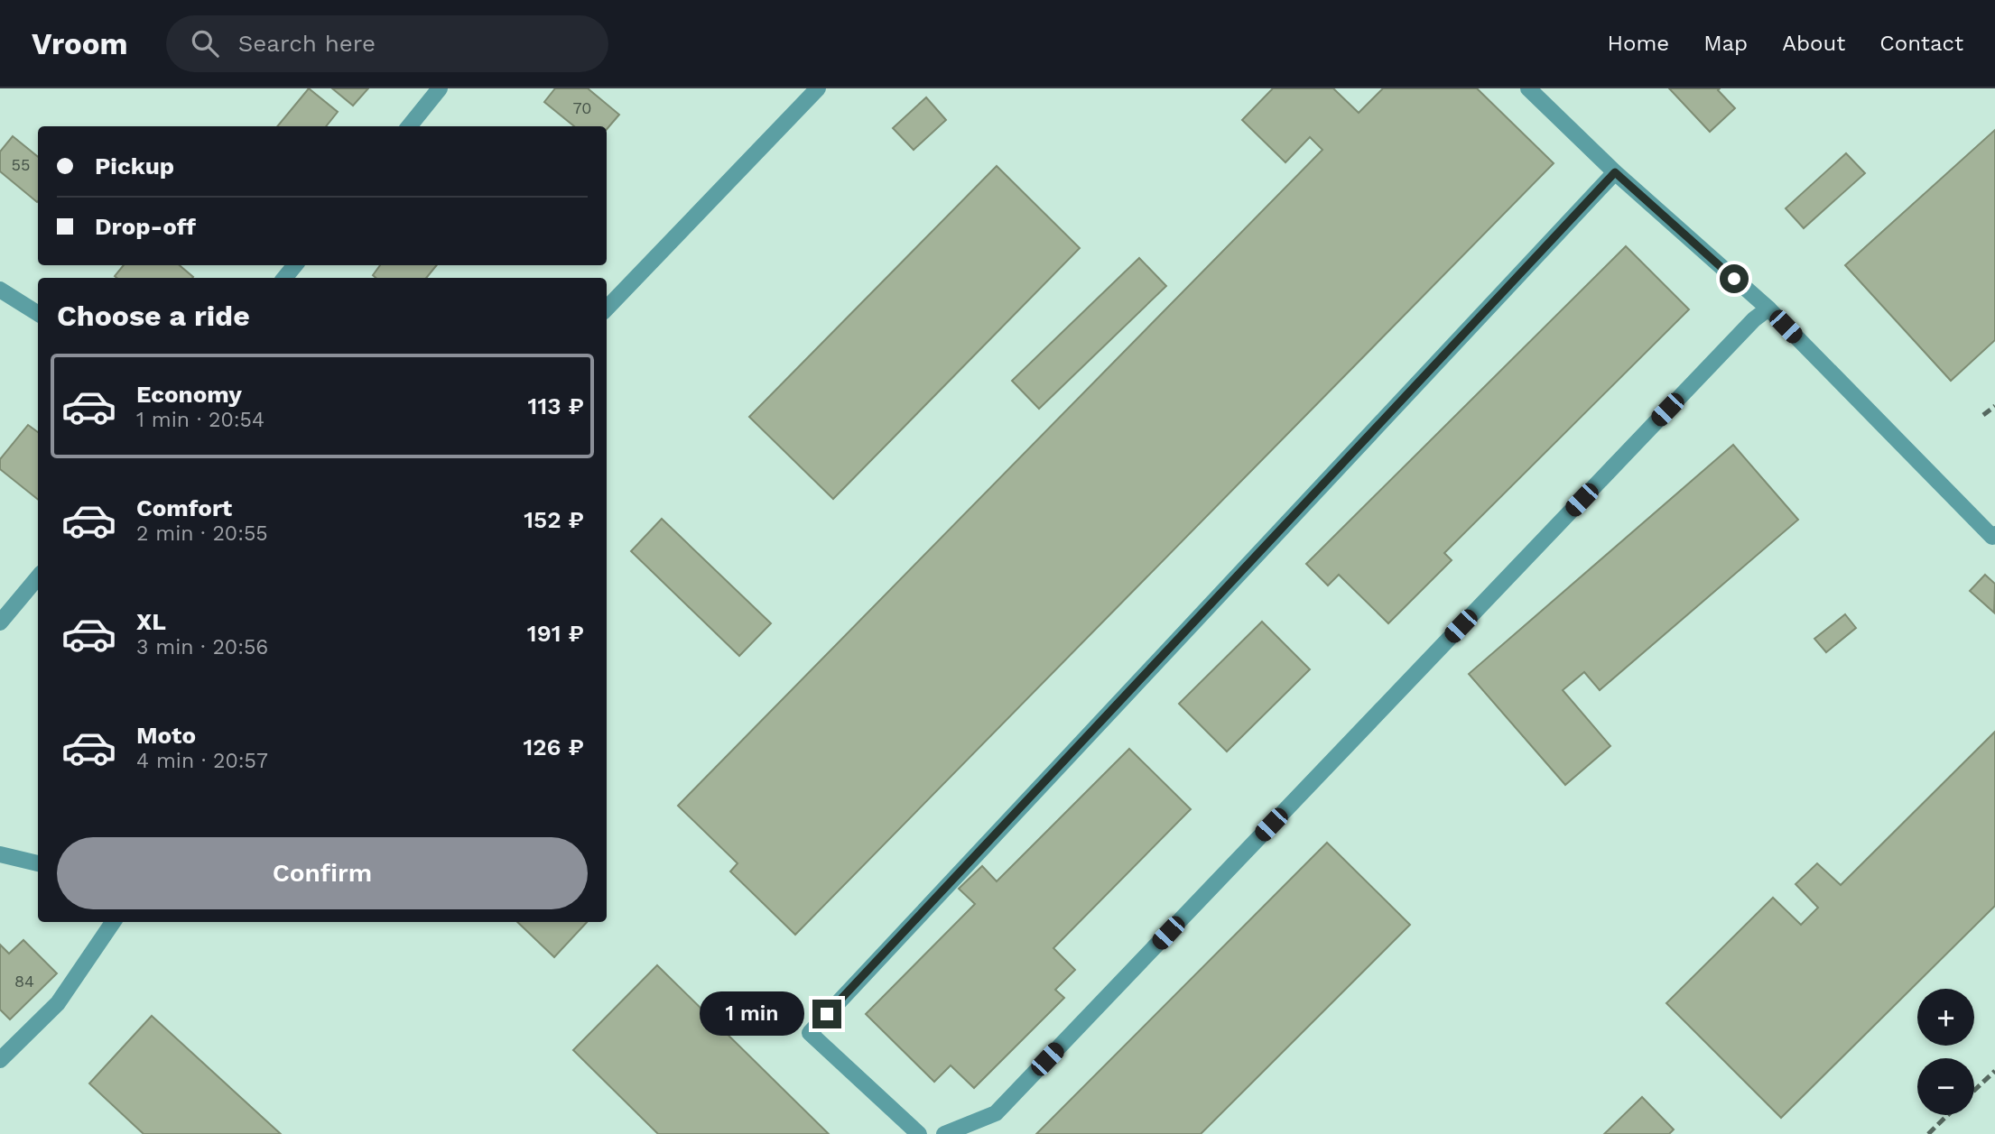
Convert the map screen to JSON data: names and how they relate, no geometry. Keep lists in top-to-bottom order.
{
  "house_numbers": ["70", "55", "84"],
  "page": {
    "header": "Vroom",
    "search": "Search here",
    "nav": [
      "Home",
      "Map",
      "About",
      "Contact"
    ],
    "banner": ["Pickup", "Drop-off"],
    "heading": "Choose a ride",
    "list": [
      {
        "name": "Economy",
        "note": "1 min · 20:54",
        "value": "113 ₽"
      },
      {
        "name": "Comfort",
        "note": "2 min · 20:55",
        "value": "152 ₽"
      },
      {
        "name": "XL",
        "note": "3 min · 20:56",
        "value": "191 ₽"
      },
      {
        "name": "Moto",
        "note": "4 min · 20:57",
        "value": "126 ₽"
      }
    ],
    "buttons": "Confirm",
    "map_buttons": ["+", "−"],
    "bubble": "1 min"
  }
}
